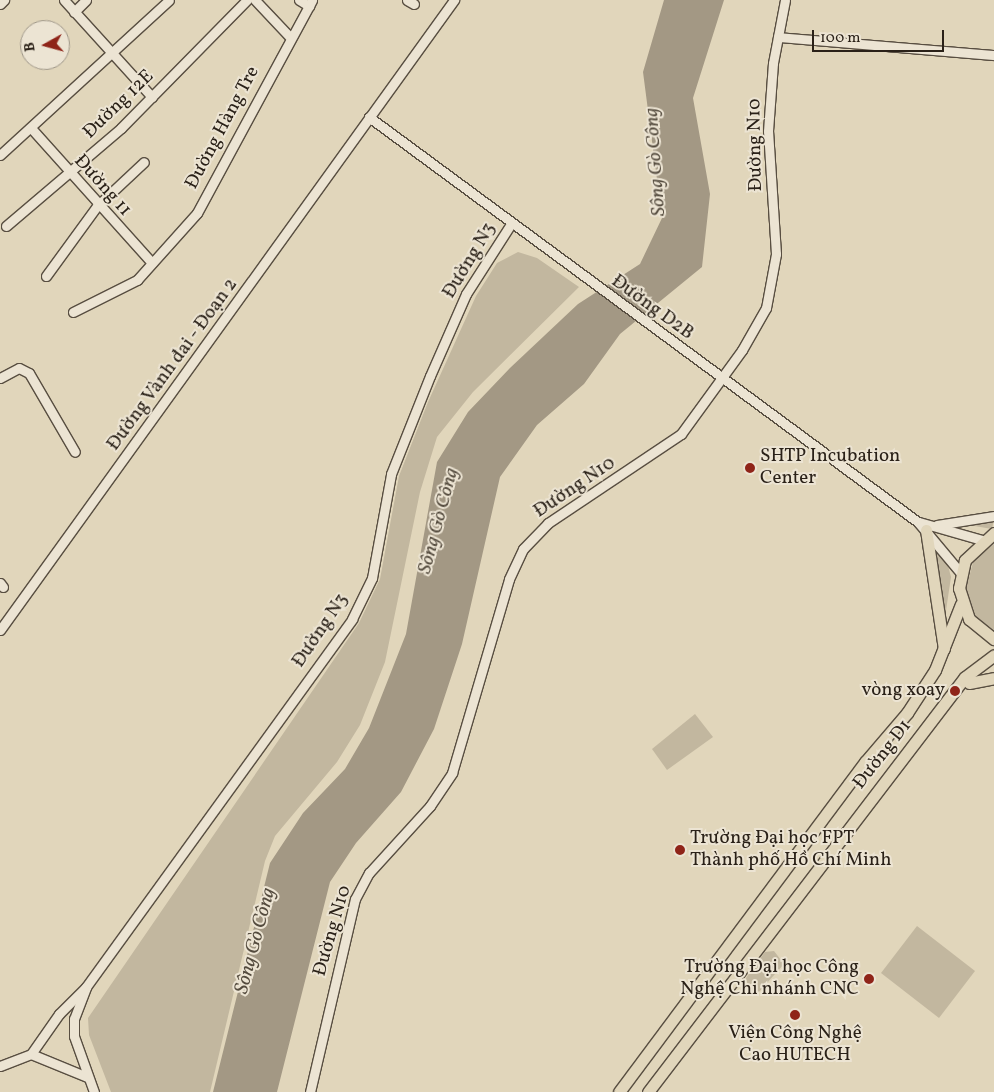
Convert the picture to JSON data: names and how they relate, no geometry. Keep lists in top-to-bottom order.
{
  "streets": {
    "main road": ["Đường D1"],
    "street": [
      "Đường 12E",
      "Đường Hàng Tre",
      "Đường N10",
      "Đường 11",
      "Đường N3",
      "Đường D2B",
      "Đường Vành đai - Đoạn 2"
    ]
  },
  "crossings": [
    ["Đường 12E", "Đường 11"],
    ["Đường Hàng Tre", "Đường 11"],
    ["Đường N10", "Đường D2B"],
    ["Đường N3", "Đường D2B"],
    ["Đường D2B", "Đường Vành đai - Đoạn 2"]
  ],
  "water": ["Sông Gò Công"],
  "places": [
    "SHTP Incubation Center",
    "vòng xoay",
    "Trường Đại học FPT Thành phố Hồ Chí Minh",
    "Trường Đại học Công Nghệ Chi nhánh CNC",
    "Viện Công Nghệ Cao HUTECH"
  ],
  "scale_bar": "100 m",
  "north": "left"
}
